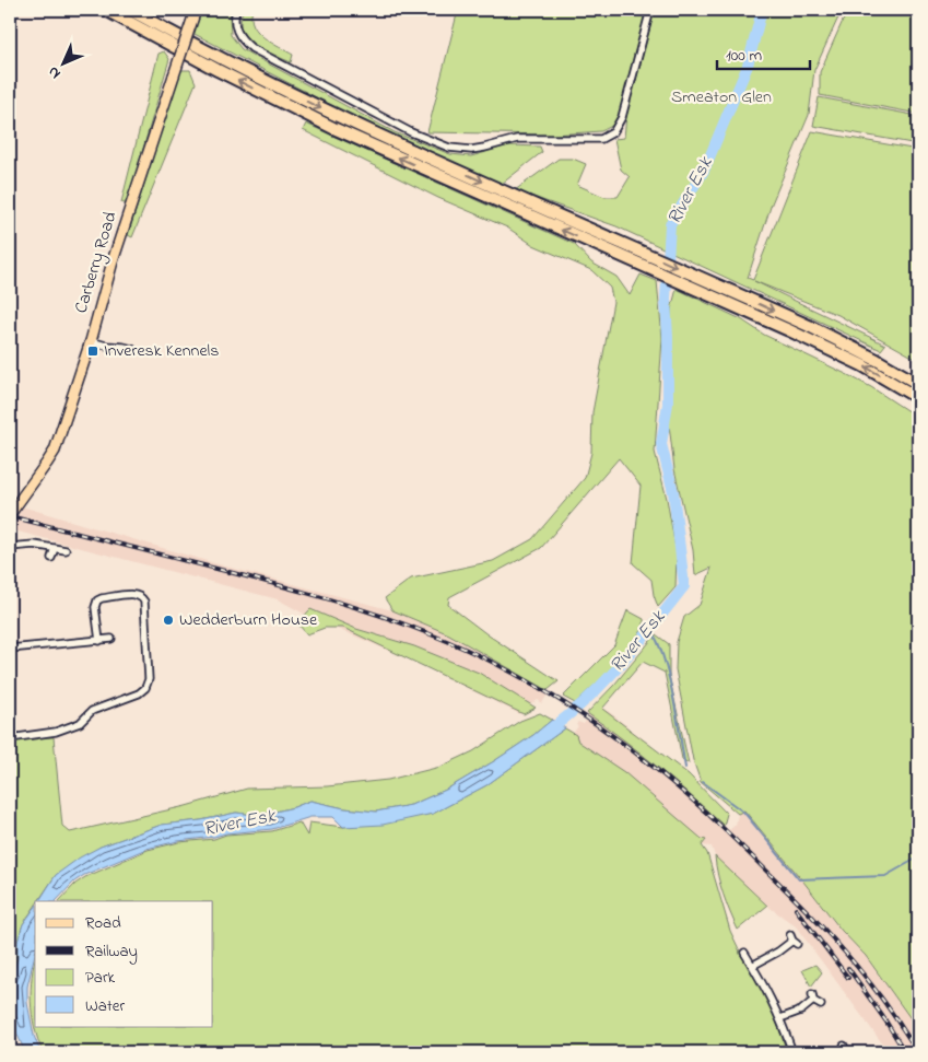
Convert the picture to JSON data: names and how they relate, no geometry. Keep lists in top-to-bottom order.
{
  "streets": {
    "main road": ["Carberry Road"]
  },
  "water": ["River Esk"],
  "parks": ["Smeaton Glen"],
  "places": {
    "transit": ["Inveresk Kennels"],
    "other": ["Wedderburn House"]
  },
  "legend": [
    "Road",
    "Railway",
    "Park",
    "Water"
  ],
  "scale_bar": "100 m",
  "north": "bottom left"
}
